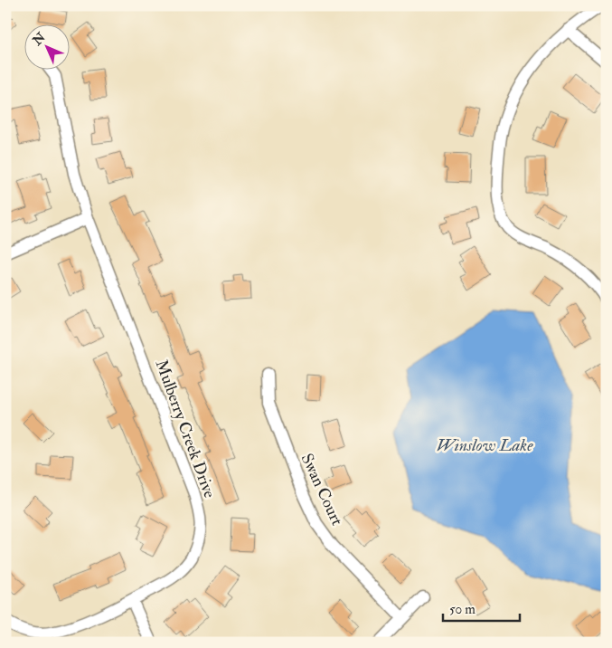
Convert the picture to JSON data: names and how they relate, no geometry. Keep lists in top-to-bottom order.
{
  "streets": {
    "street": ["Mulberry Creek Drive", "Swan Court"]
  },
  "water": ["Winslow Lake"],
  "scale_bar": "50 m",
  "north": "top left"
}
